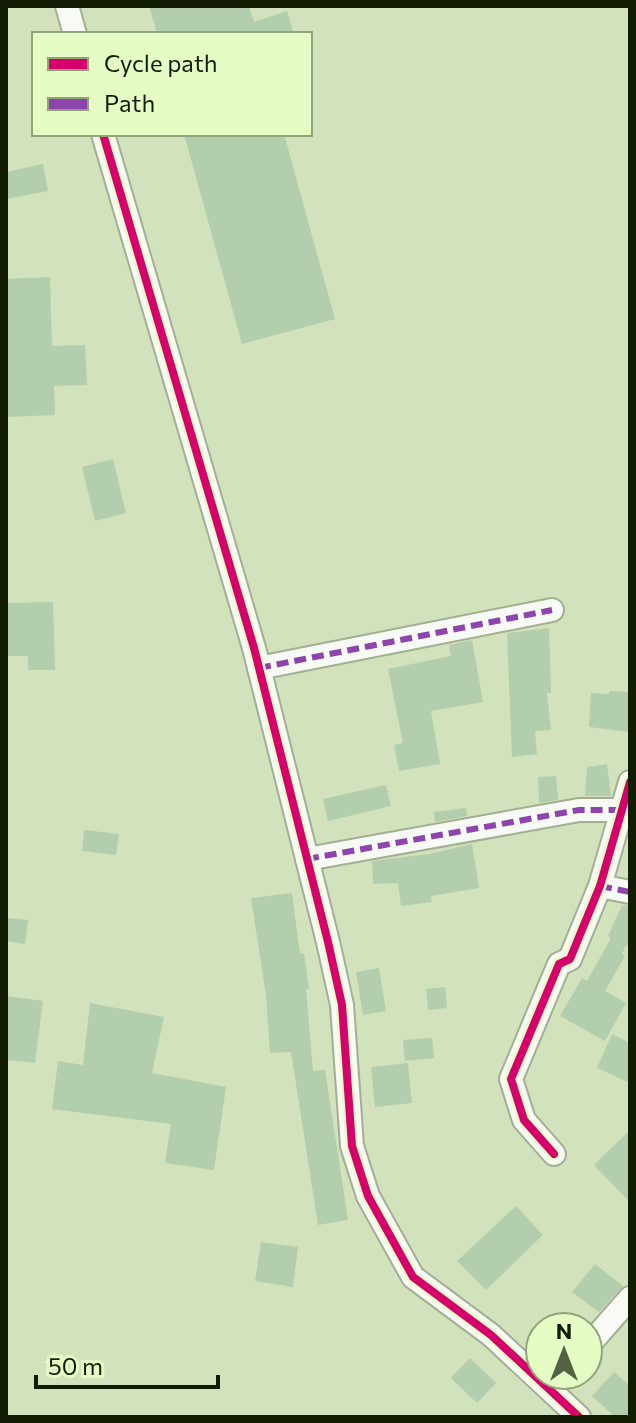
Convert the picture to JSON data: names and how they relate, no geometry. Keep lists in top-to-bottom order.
{
  "legend": ["Cycle path", "Path"],
  "scale_bar": "50 m",
  "north": "top"
}
